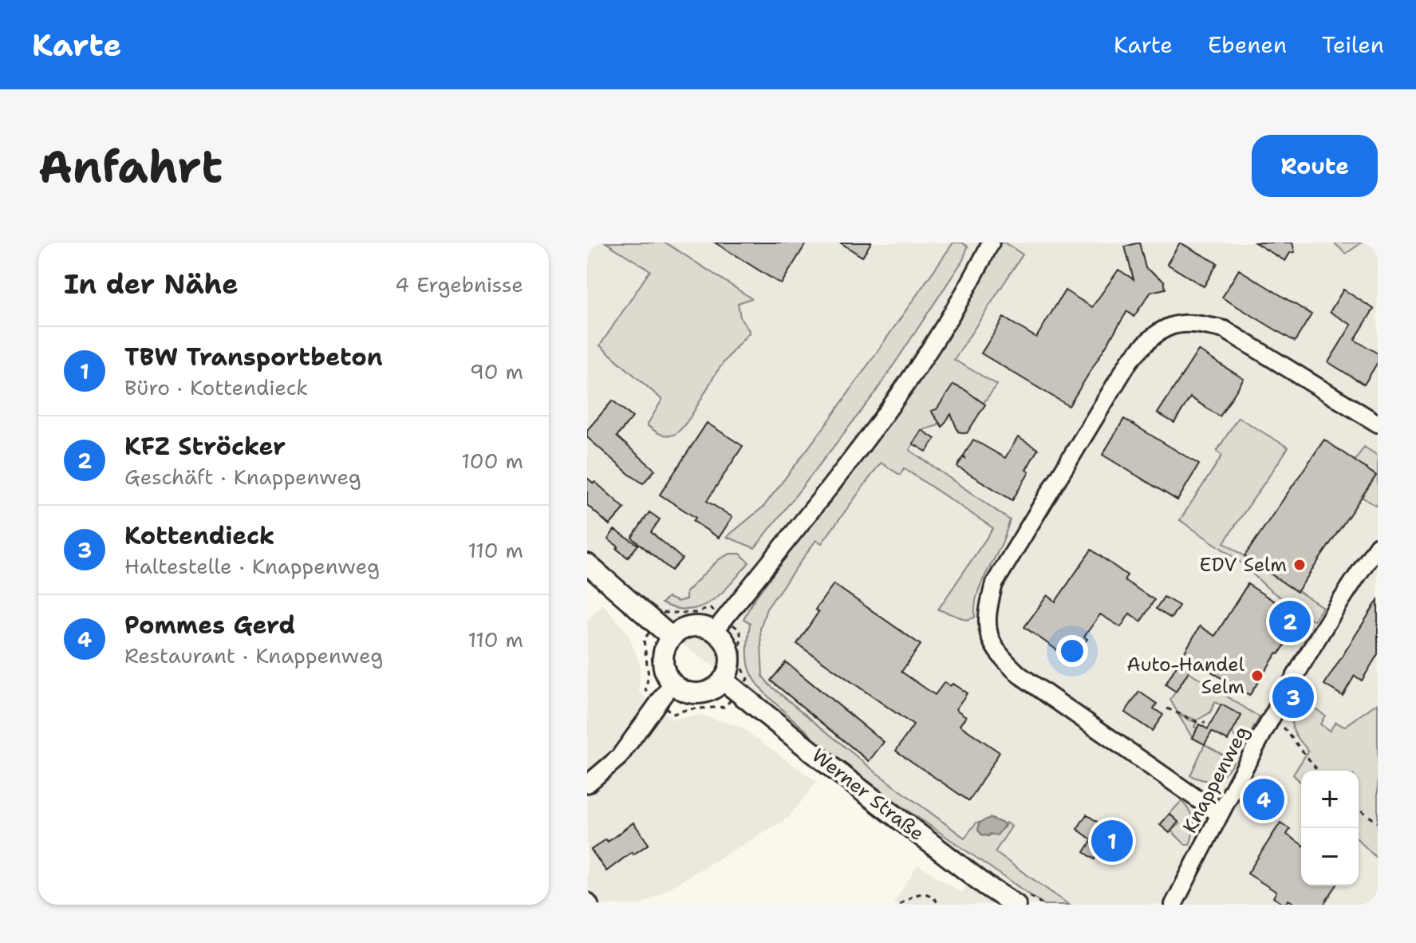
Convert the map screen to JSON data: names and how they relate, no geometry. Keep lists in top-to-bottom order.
{
  "streets": {
    "main road": ["Werner Straße"],
    "street": ["Knappenweg"]
  },
  "places": ["EDV Selm", "Auto-Handel Selm"],
  "page": {
    "header": "Karte",
    "nav": ["Karte", "Ebenen", "Teilen"],
    "buttons": "Route",
    "title": "Anfahrt",
    "heading": ["In der Nähe", "4 Ergebnisse"],
    "list": [
      {
        "mark": "1",
        "name": "TBW Transportbeton",
        "note": "Büro · Kottendieck",
        "value": "90 m"
      },
      {
        "mark": "2",
        "name": "KFZ Ströcker",
        "note": "Geschäft · Knappenweg",
        "value": "100 m"
      },
      {
        "mark": "3",
        "name": "Kottendieck",
        "note": "Haltestelle · Knappenweg",
        "value": "110 m"
      },
      {
        "mark": "4",
        "name": "Pommes Gerd",
        "note": "Restaurant · Knappenweg",
        "value": "110 m"
      }
    ],
    "pins": [
      "2",
      "3",
      "4",
      "1"
    ],
    "map_buttons": ["+", "−"]
  }
}
